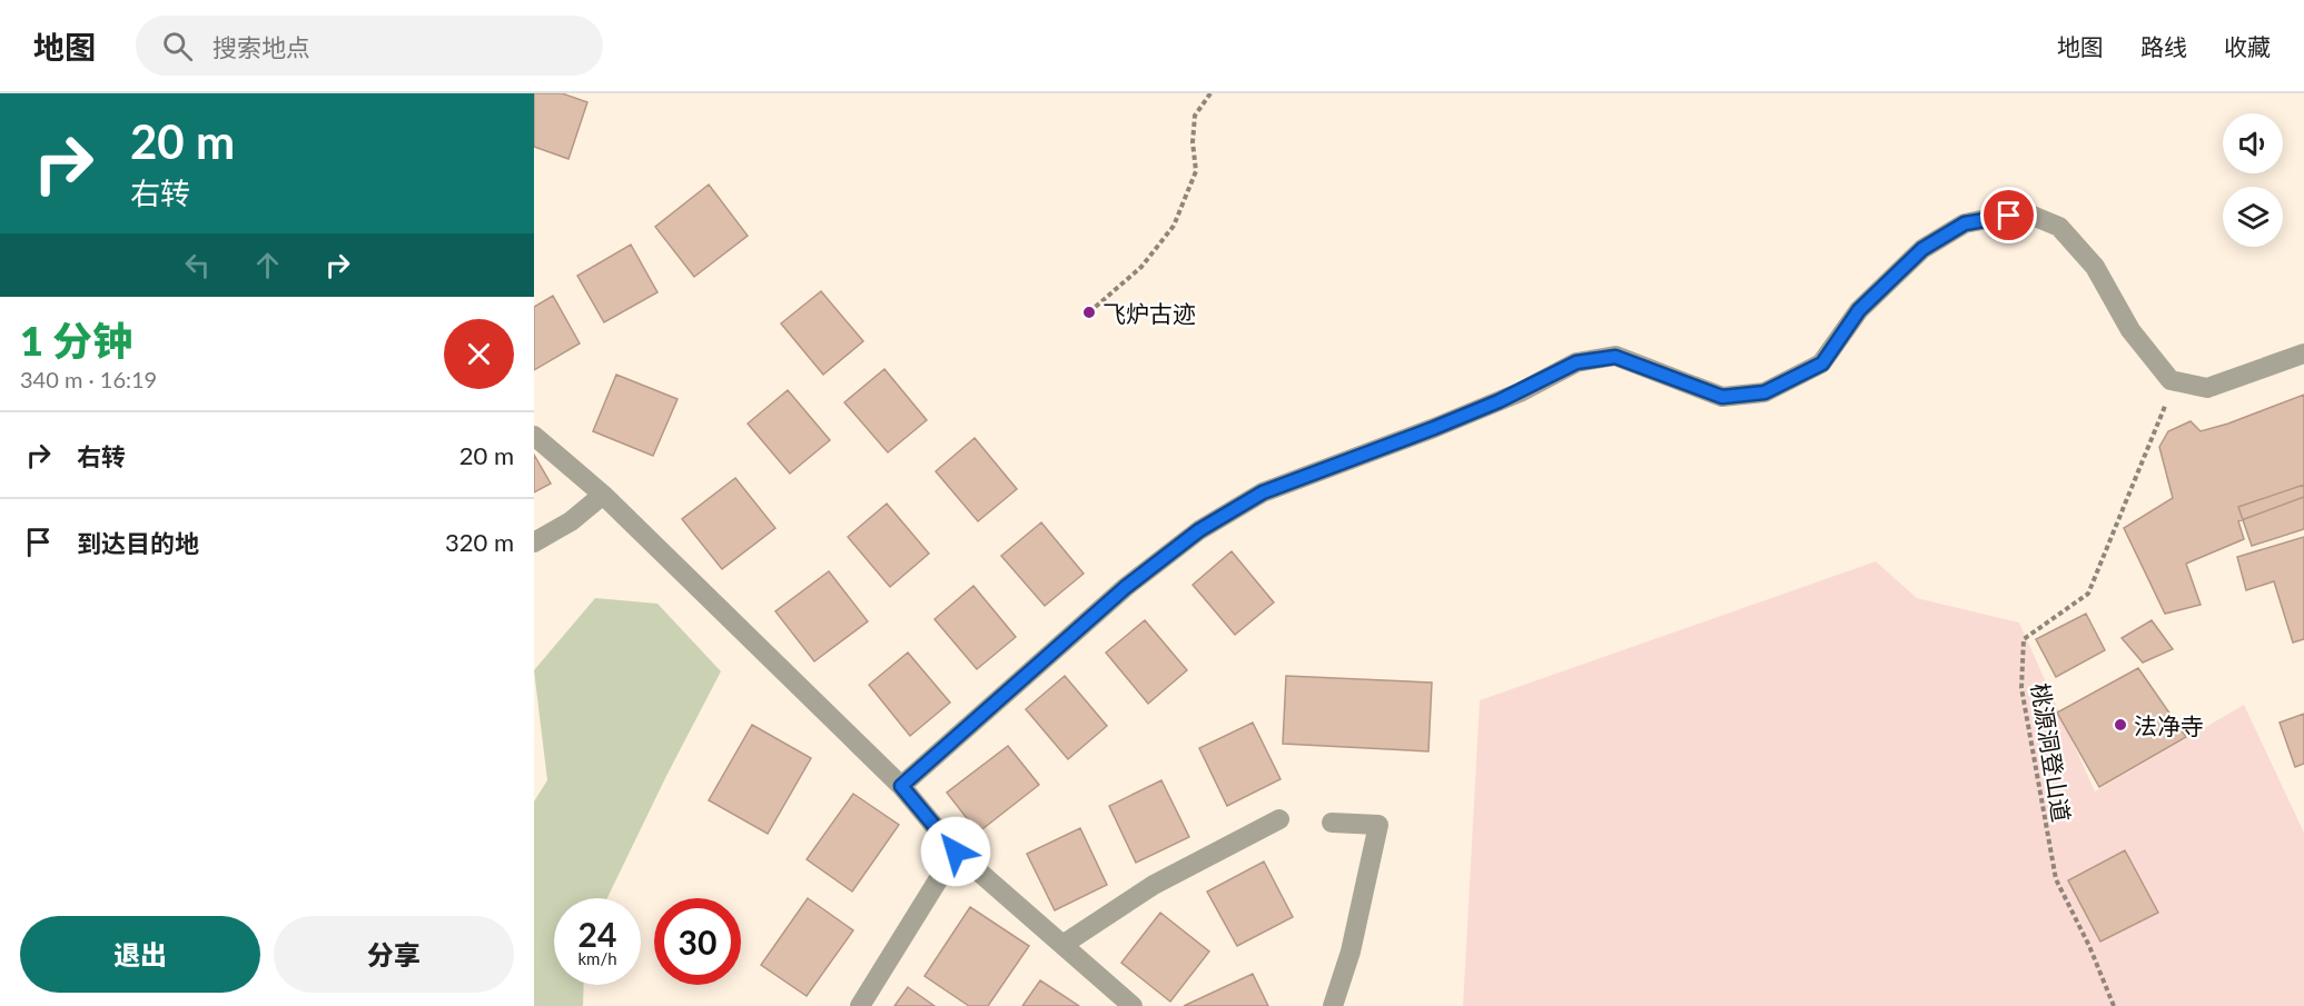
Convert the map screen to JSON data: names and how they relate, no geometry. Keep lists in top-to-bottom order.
{
  "streets": {
    "path": ["桃源洞登山道"]
  },
  "places": ["飞炉古迹", "法净寺"],
  "page": {
    "header": "地图",
    "search": "搜索地点",
    "nav": ["地图", "路线", "收藏"],
    "turn": ["20 m", "右转"],
    "heading": ["1 分钟", "340 m · 16:19"],
    "list": [
      {
        "name": "右转",
        "value": "20 m"
      },
      {
        "name": "到达目的地",
        "value": "320 m"
      }
    ],
    "speed": "24 km/h",
    "limit": "30",
    "buttons": ["退出", "分享"]
  }
}
